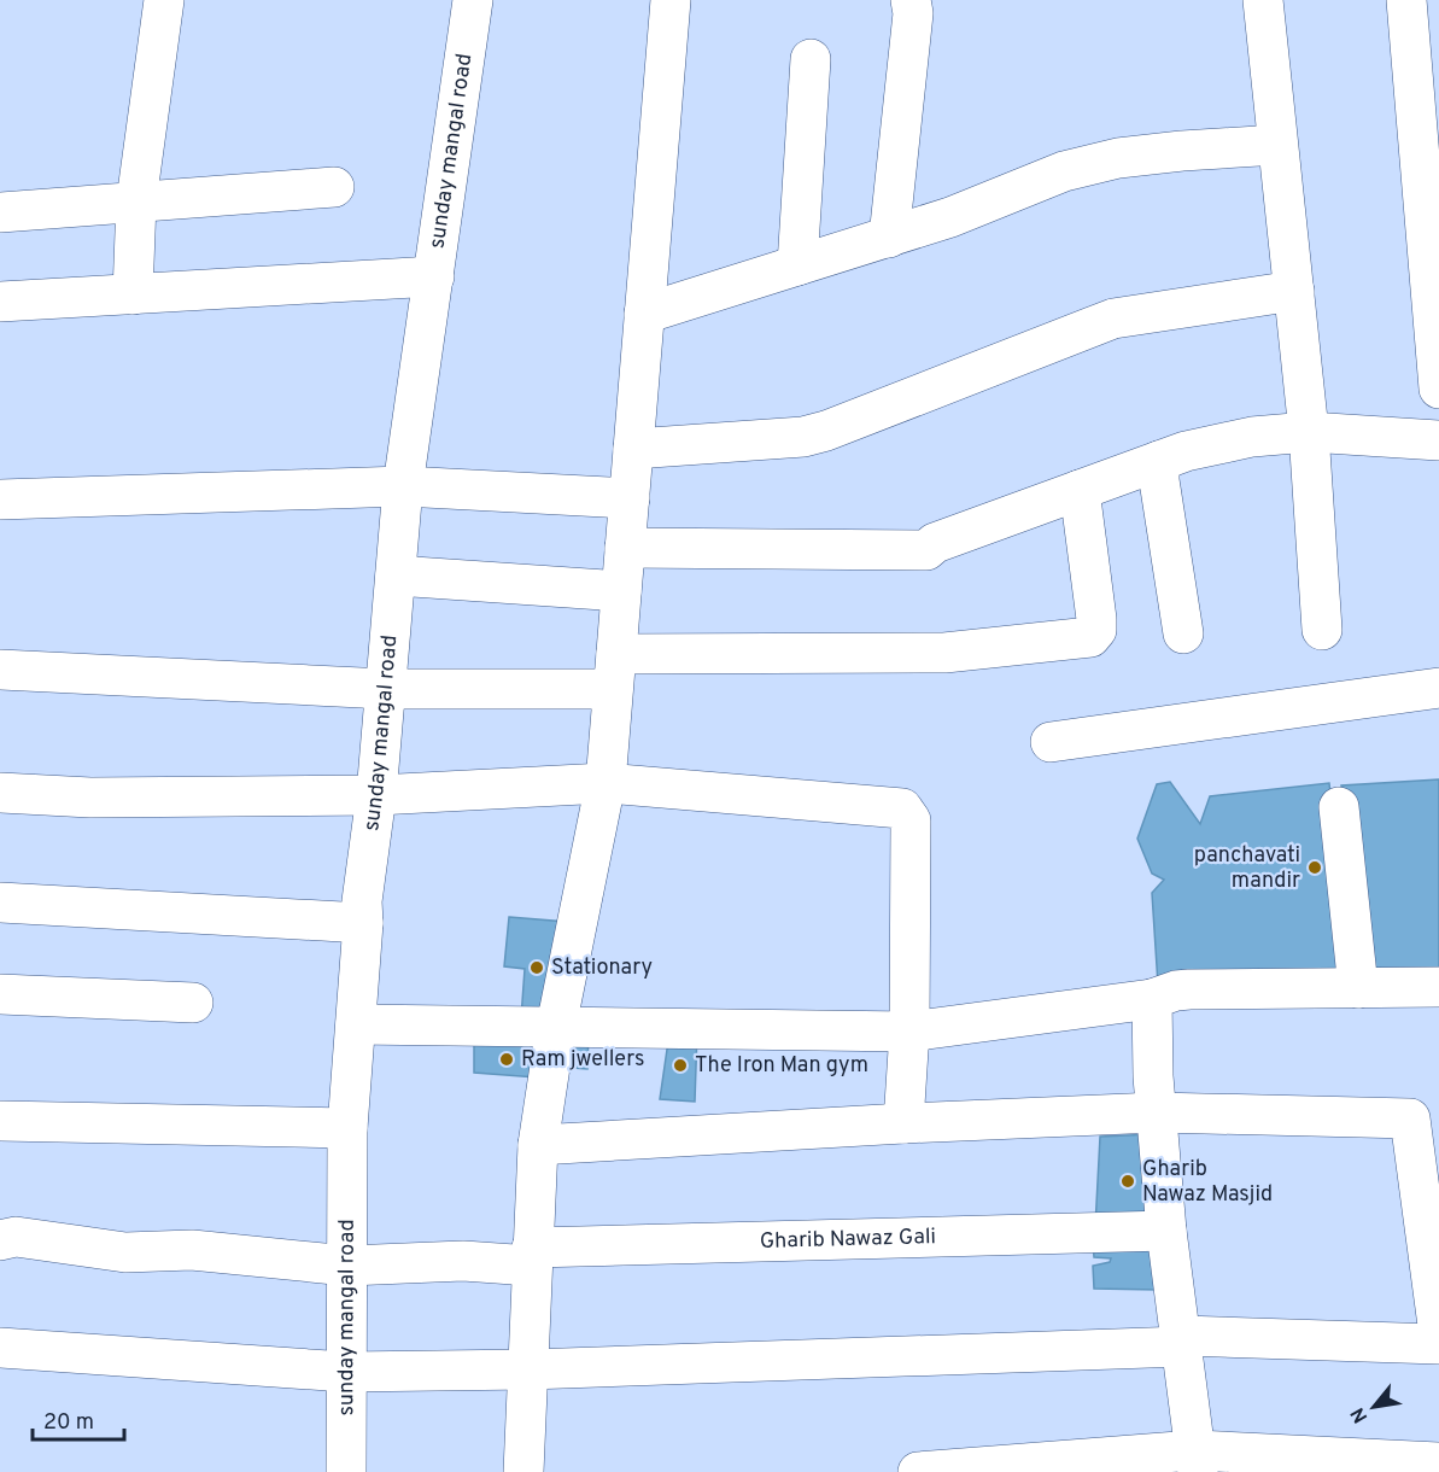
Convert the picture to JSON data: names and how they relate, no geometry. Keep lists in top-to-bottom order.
{
  "streets": {
    "street": ["sunday mangal road", "Gharib Nawaz Gali"]
  },
  "crossings": [
    ["sunday mangal road", "Gharib Nawaz Gali"]
  ],
  "places": [
    "panchavati mandir",
    "Stationary",
    "Ram jwellers",
    "The Iron Man gym",
    "Gharib Nawaz Masjid"
  ],
  "scale_bar": "20 m",
  "north": "bottom left"
}
